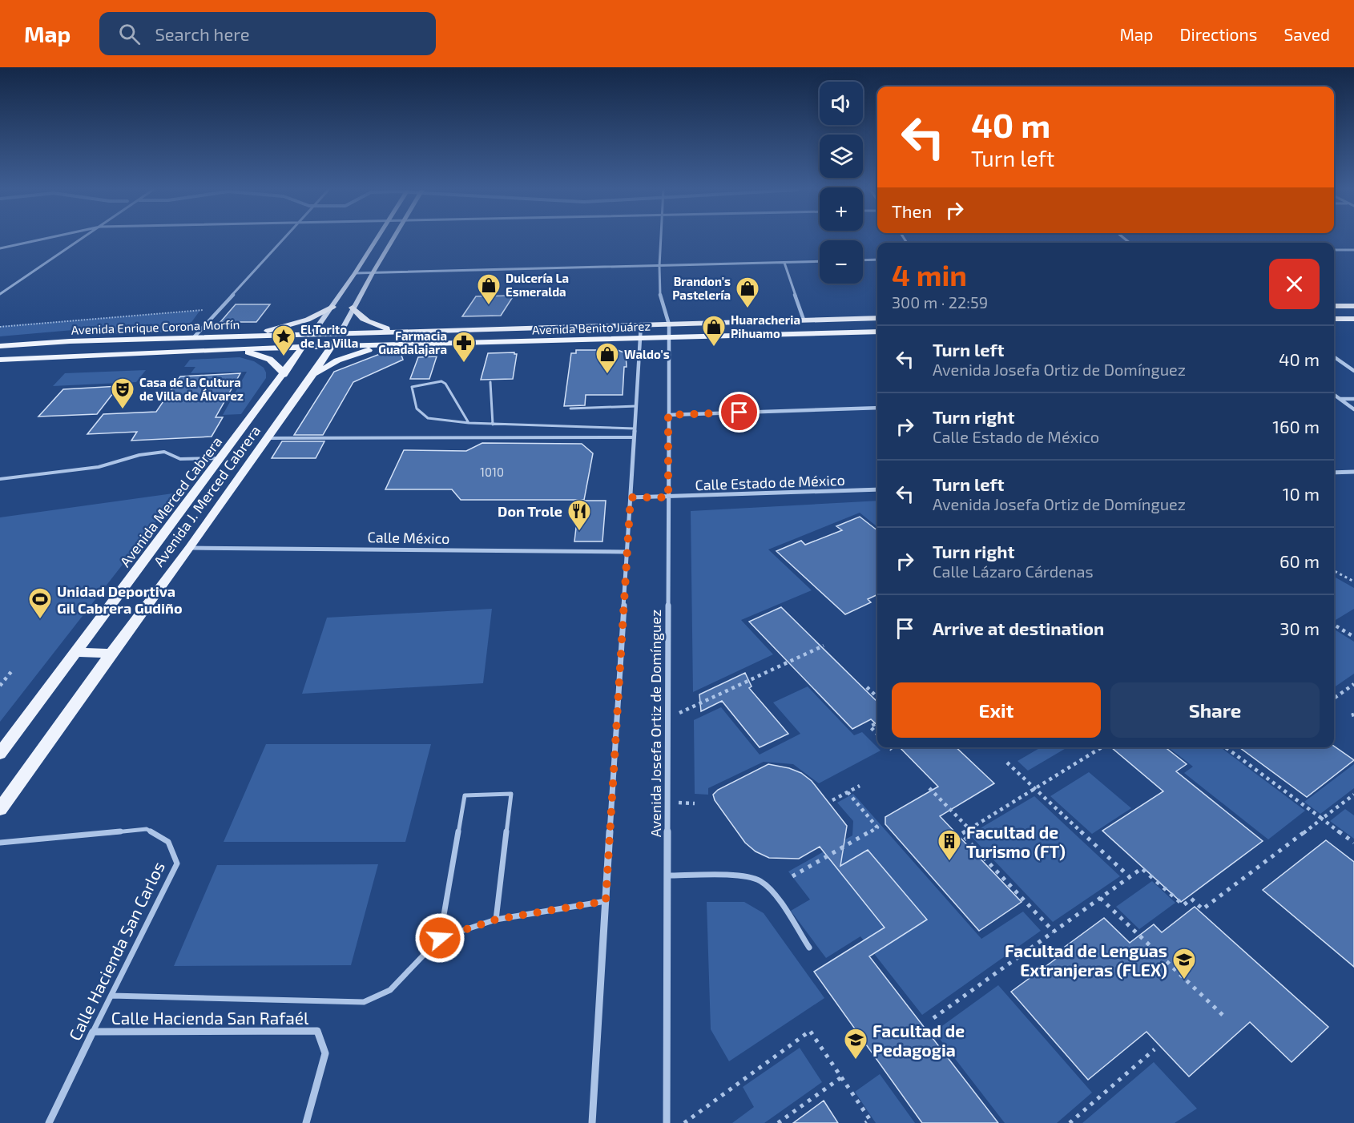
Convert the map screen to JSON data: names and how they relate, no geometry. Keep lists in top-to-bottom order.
{
  "streets": {
    "main road": [
      "Avenida Enrique Corona Morfín",
      "Avenida Benito Juárez",
      "Avenida J. Merced Cabrera",
      "Avenida Merced Cabrera"
    ],
    "street": [
      "Calle Estado de México",
      "Calle México",
      "Avenida Josefa Ortiz de Domínguez",
      "Calle Hacienda San Carlos",
      "Calle Hacienda San Rafaél"
    ]
  },
  "crossings": [
    ["Avenida Enrique Corona Morfín", "Avenida Benito Juárez"],
    ["Avenida Enrique Corona Morfín", "Avenida Merced Cabrera"],
    ["Avenida Benito Juárez", "Avenida J. Merced Cabrera"],
    ["Avenida Benito Juárez", "Avenida Merced Cabrera"],
    ["Avenida Benito Juárez", "Avenida Josefa Ortiz de Domínguez"],
    ["Calle Estado de México", "Avenida Josefa Ortiz de Domínguez"],
    ["Avenida J. Merced Cabrera", "Calle México"],
    ["Calle Hacienda San Carlos", "Calle Hacienda San Rafaél"]
  ],
  "places": {
    "shop": [
      "Dulcería La Esmeralda",
      "Brandon's Pastelería",
      "Huaracheria Pihuamo",
      "Waldo's"
    ],
    "place": ["El Torito de La Villa"],
    "pharmacy": ["Farmacia Guadalajara"],
    "theatre": ["Casa de la Cultura de Villa de Álvarez"],
    "restaurant": ["Don Trole"],
    "sports": ["Unidad Deportiva Gil Cabrera Gudiño"],
    "building": ["Facultad de Turismo (FT)"],
    "school or university": ["Facultad de Lenguas Extranjeras (FLEX)", "Facultad de Pedagogia"]
  },
  "house_numbers": ["1010"],
  "page": {
    "header": "Map",
    "search": "Search here",
    "nav": ["Map", "Directions", "Saved"],
    "map_buttons": ["+", "−"],
    "turn": ["40 m", "Turn left"],
    "then": "Then",
    "heading": ["4 min", "300 m · 22:59"],
    "list": [
      {
        "name": "Turn left",
        "note": "Avenida Josefa Ortiz de Domínguez",
        "value": "40 m"
      },
      {
        "name": "Turn right",
        "note": "Calle Estado de México",
        "value": "160 m"
      },
      {
        "name": "Turn left",
        "note": "Avenida Josefa Ortiz de Domínguez",
        "value": "10 m"
      },
      {
        "name": "Turn right",
        "note": "Calle Lázaro Cárdenas",
        "value": "60 m"
      },
      {
        "name": "Arrive at destination",
        "value": "30 m"
      }
    ],
    "buttons": ["Exit", "Share"]
  }
}
